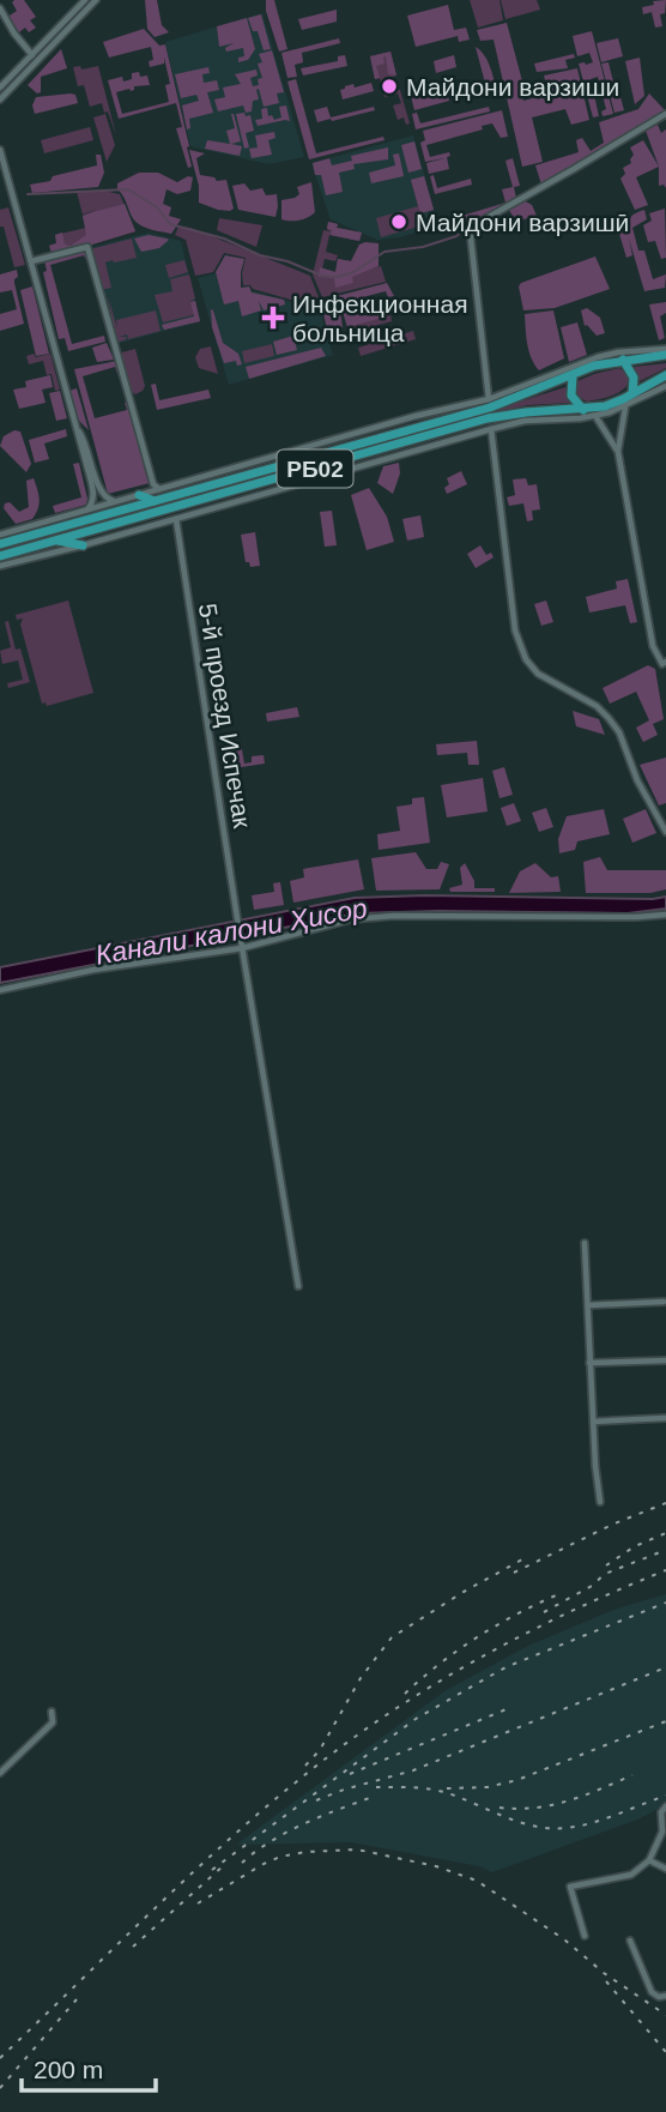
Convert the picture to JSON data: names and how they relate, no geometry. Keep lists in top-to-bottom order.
{
  "streets": {
    "highway": ["РБ02"],
    "street": ["5-й проезд Испечак"]
  },
  "water": ["Канали калони Ҳисор"],
  "places": {
    "other": ["Майдони варзиши", "Майдони варзишӣ"],
    "health": ["Инфекционная больница"]
  },
  "scale_bar": "200 m"
}
